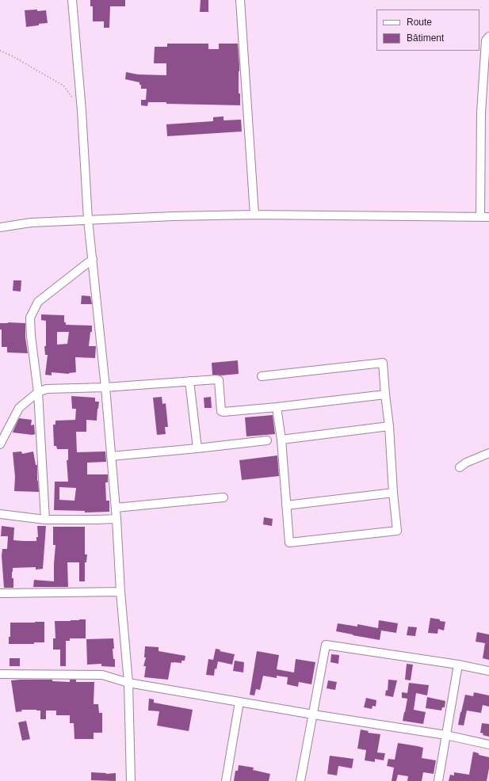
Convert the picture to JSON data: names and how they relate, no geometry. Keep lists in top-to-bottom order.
{
  "legend": ["Route", "Bâtiment"]
}
